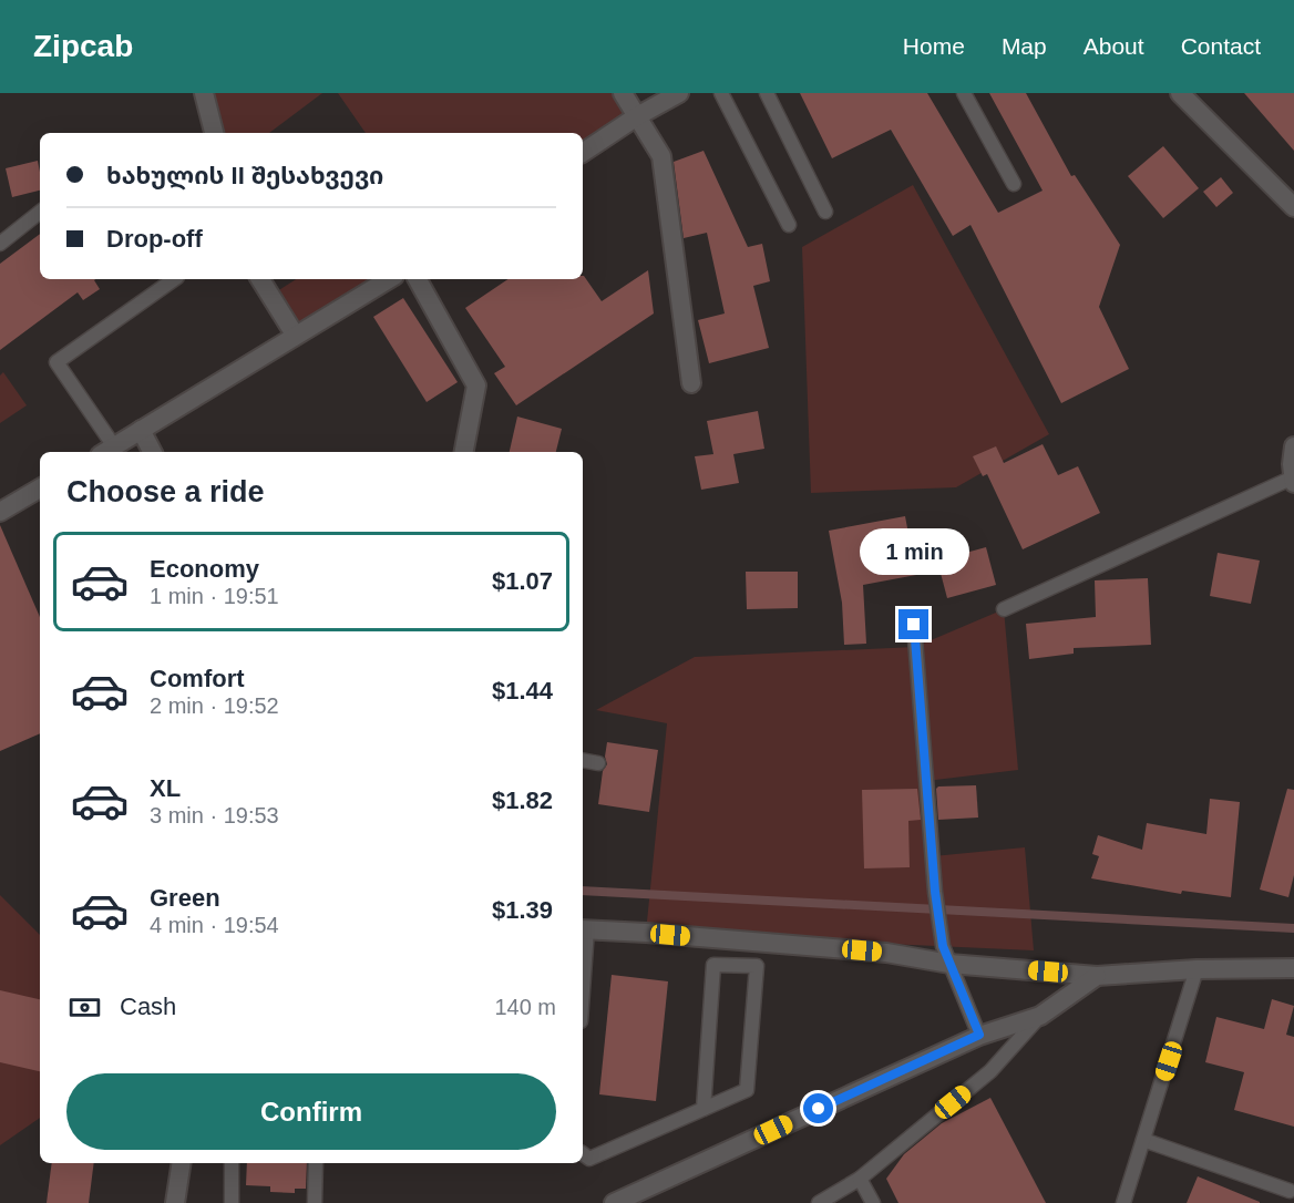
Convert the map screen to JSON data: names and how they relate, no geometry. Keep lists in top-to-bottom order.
{
  "page": {
    "header": "Zipcab",
    "nav": [
      "Home",
      "Map",
      "About",
      "Contact"
    ],
    "banner": ["ხახულის II შესახვევი", "Drop-off"],
    "heading": "Choose a ride",
    "bubble": "1 min",
    "list": [
      {
        "name": "Economy",
        "note": "1 min · 19:51",
        "value": "$1.07"
      },
      {
        "name": "Comfort",
        "note": "2 min · 19:52",
        "value": "$1.44"
      },
      {
        "name": "XL",
        "note": "3 min · 19:53",
        "value": "$1.82"
      },
      {
        "name": "Green",
        "note": "4 min · 19:54",
        "value": "$1.39"
      }
    ],
    "pay": ["Cash", "140 m"],
    "buttons": "Confirm"
  }
}
